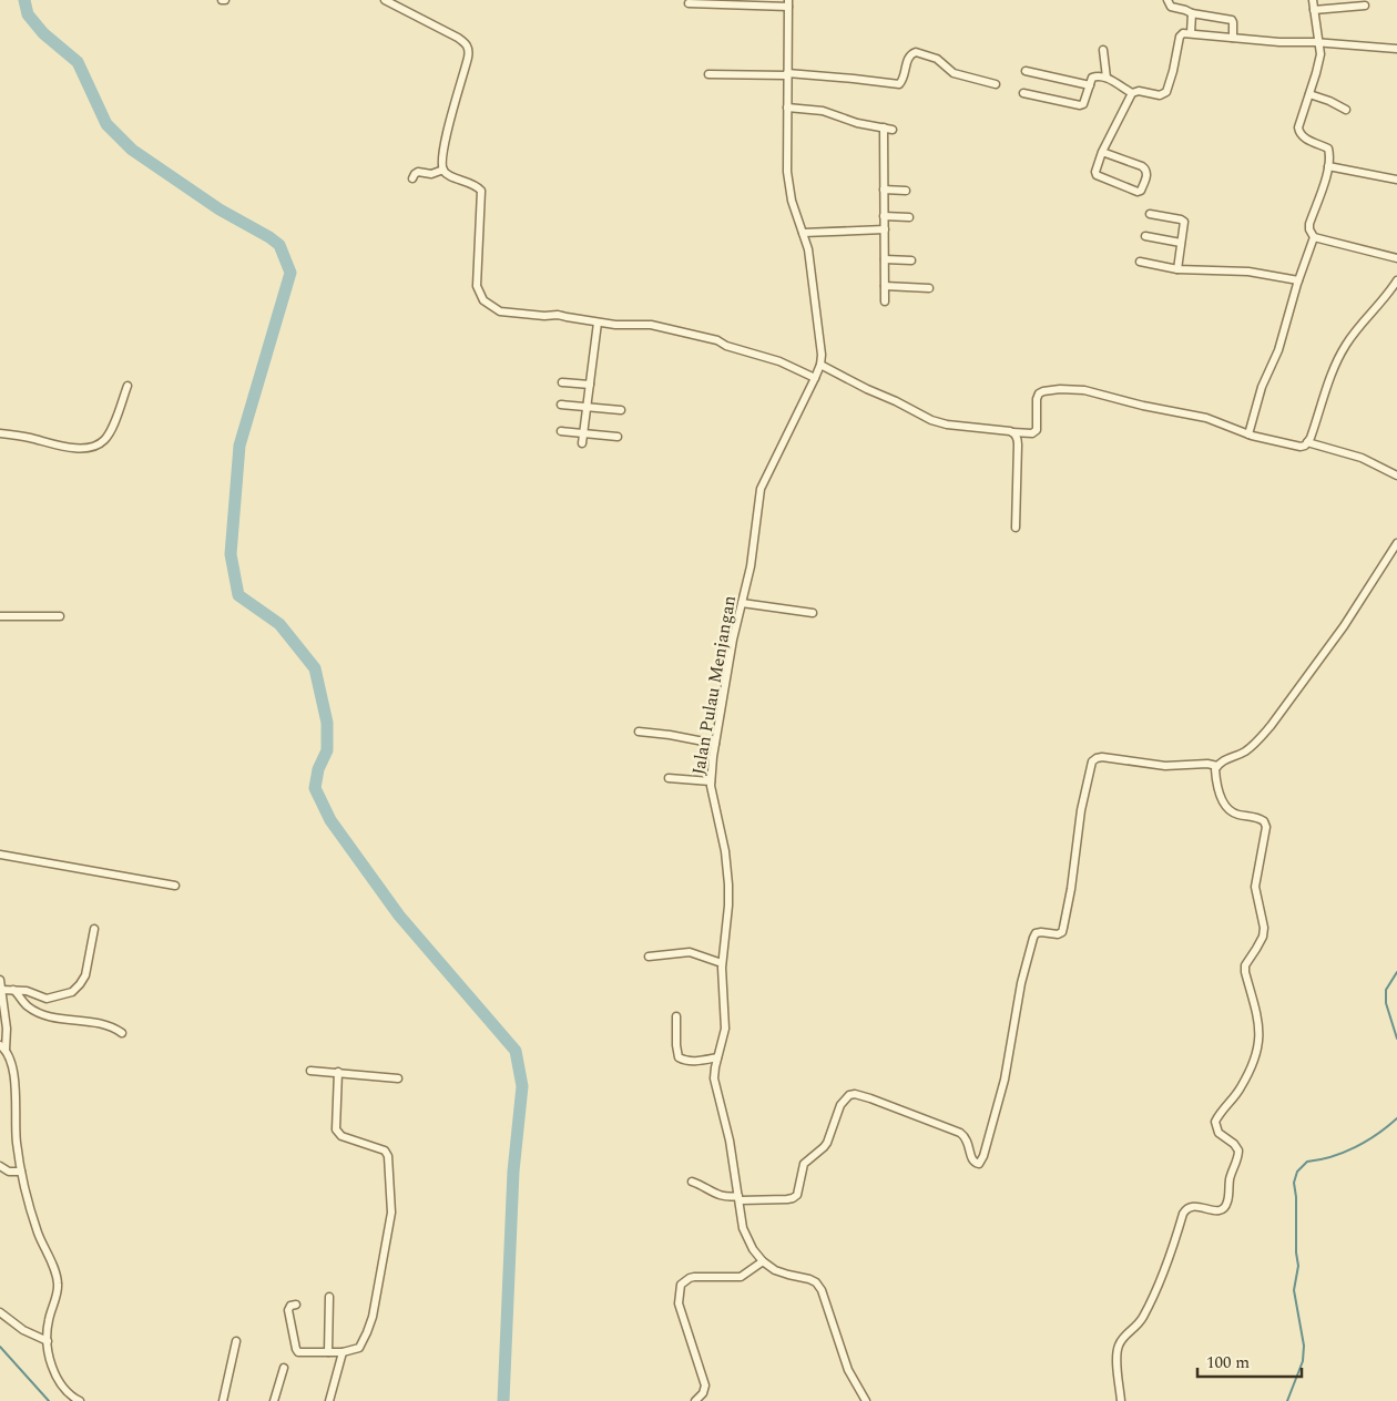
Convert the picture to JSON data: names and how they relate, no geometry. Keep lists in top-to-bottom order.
{
  "streets": {
    "street": ["Jalan Pulau Menjangan"]
  },
  "scale_bar": "100 m"
}
